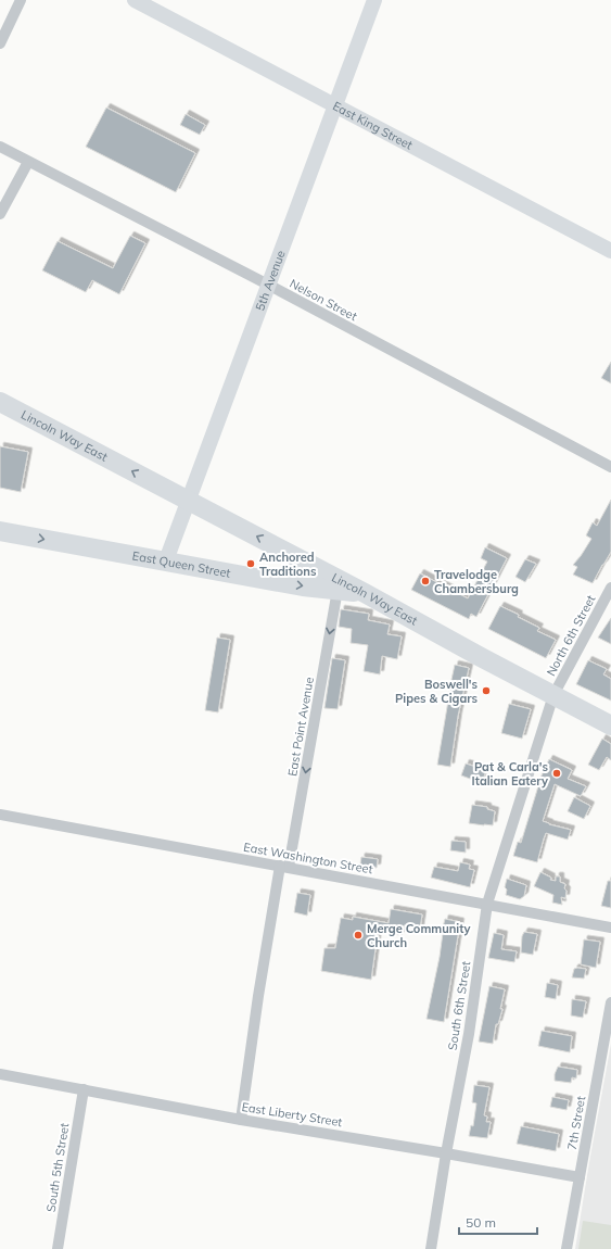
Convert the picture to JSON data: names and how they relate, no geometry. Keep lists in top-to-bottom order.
{
  "streets": {
    "highway": ["Lincoln Way East", "East Queen Street"],
    "street": [
      "East King Street",
      "5th Avenue",
      "Nelson Street",
      "North 6th Street",
      "East Point Avenue",
      "East Washington Street",
      "South 6th Street",
      "East Liberty Street",
      "7th Street",
      "South 5th Street"
    ]
  },
  "crossings": [
    ["East King Street", "5th Avenue"],
    ["5th Avenue", "Nelson Street"],
    ["5th Avenue", "Lincoln Way East"],
    ["5th Avenue", "East Queen Street"],
    ["Lincoln Way East", "East Queen Street"],
    ["Lincoln Way East", "North 6th Street"],
    ["Lincoln Way East", "South 6th Street"],
    ["East Queen Street", "East Point Avenue"],
    ["North 6th Street", "South 6th Street"],
    ["East Point Avenue", "East Washington Street"],
    ["East Point Avenue", "East Liberty Street"],
    ["East Washington Street", "South 6th Street"],
    ["South 6th Street", "East Liberty Street"],
    ["East Liberty Street", "7th Street"],
    ["East Liberty Street", "South 5th Street"]
  ],
  "one_way": ["Lincoln Way East", "East Queen Street", "East Point Avenue"],
  "places": [
    "Anchored Traditions",
    "Travelodge Chambersburg",
    "Boswell's Pipes & Cigars",
    "Pat & Carla's Italian Eatery",
    "Merge Community Church"
  ],
  "scale_bar": "50 m"
}
